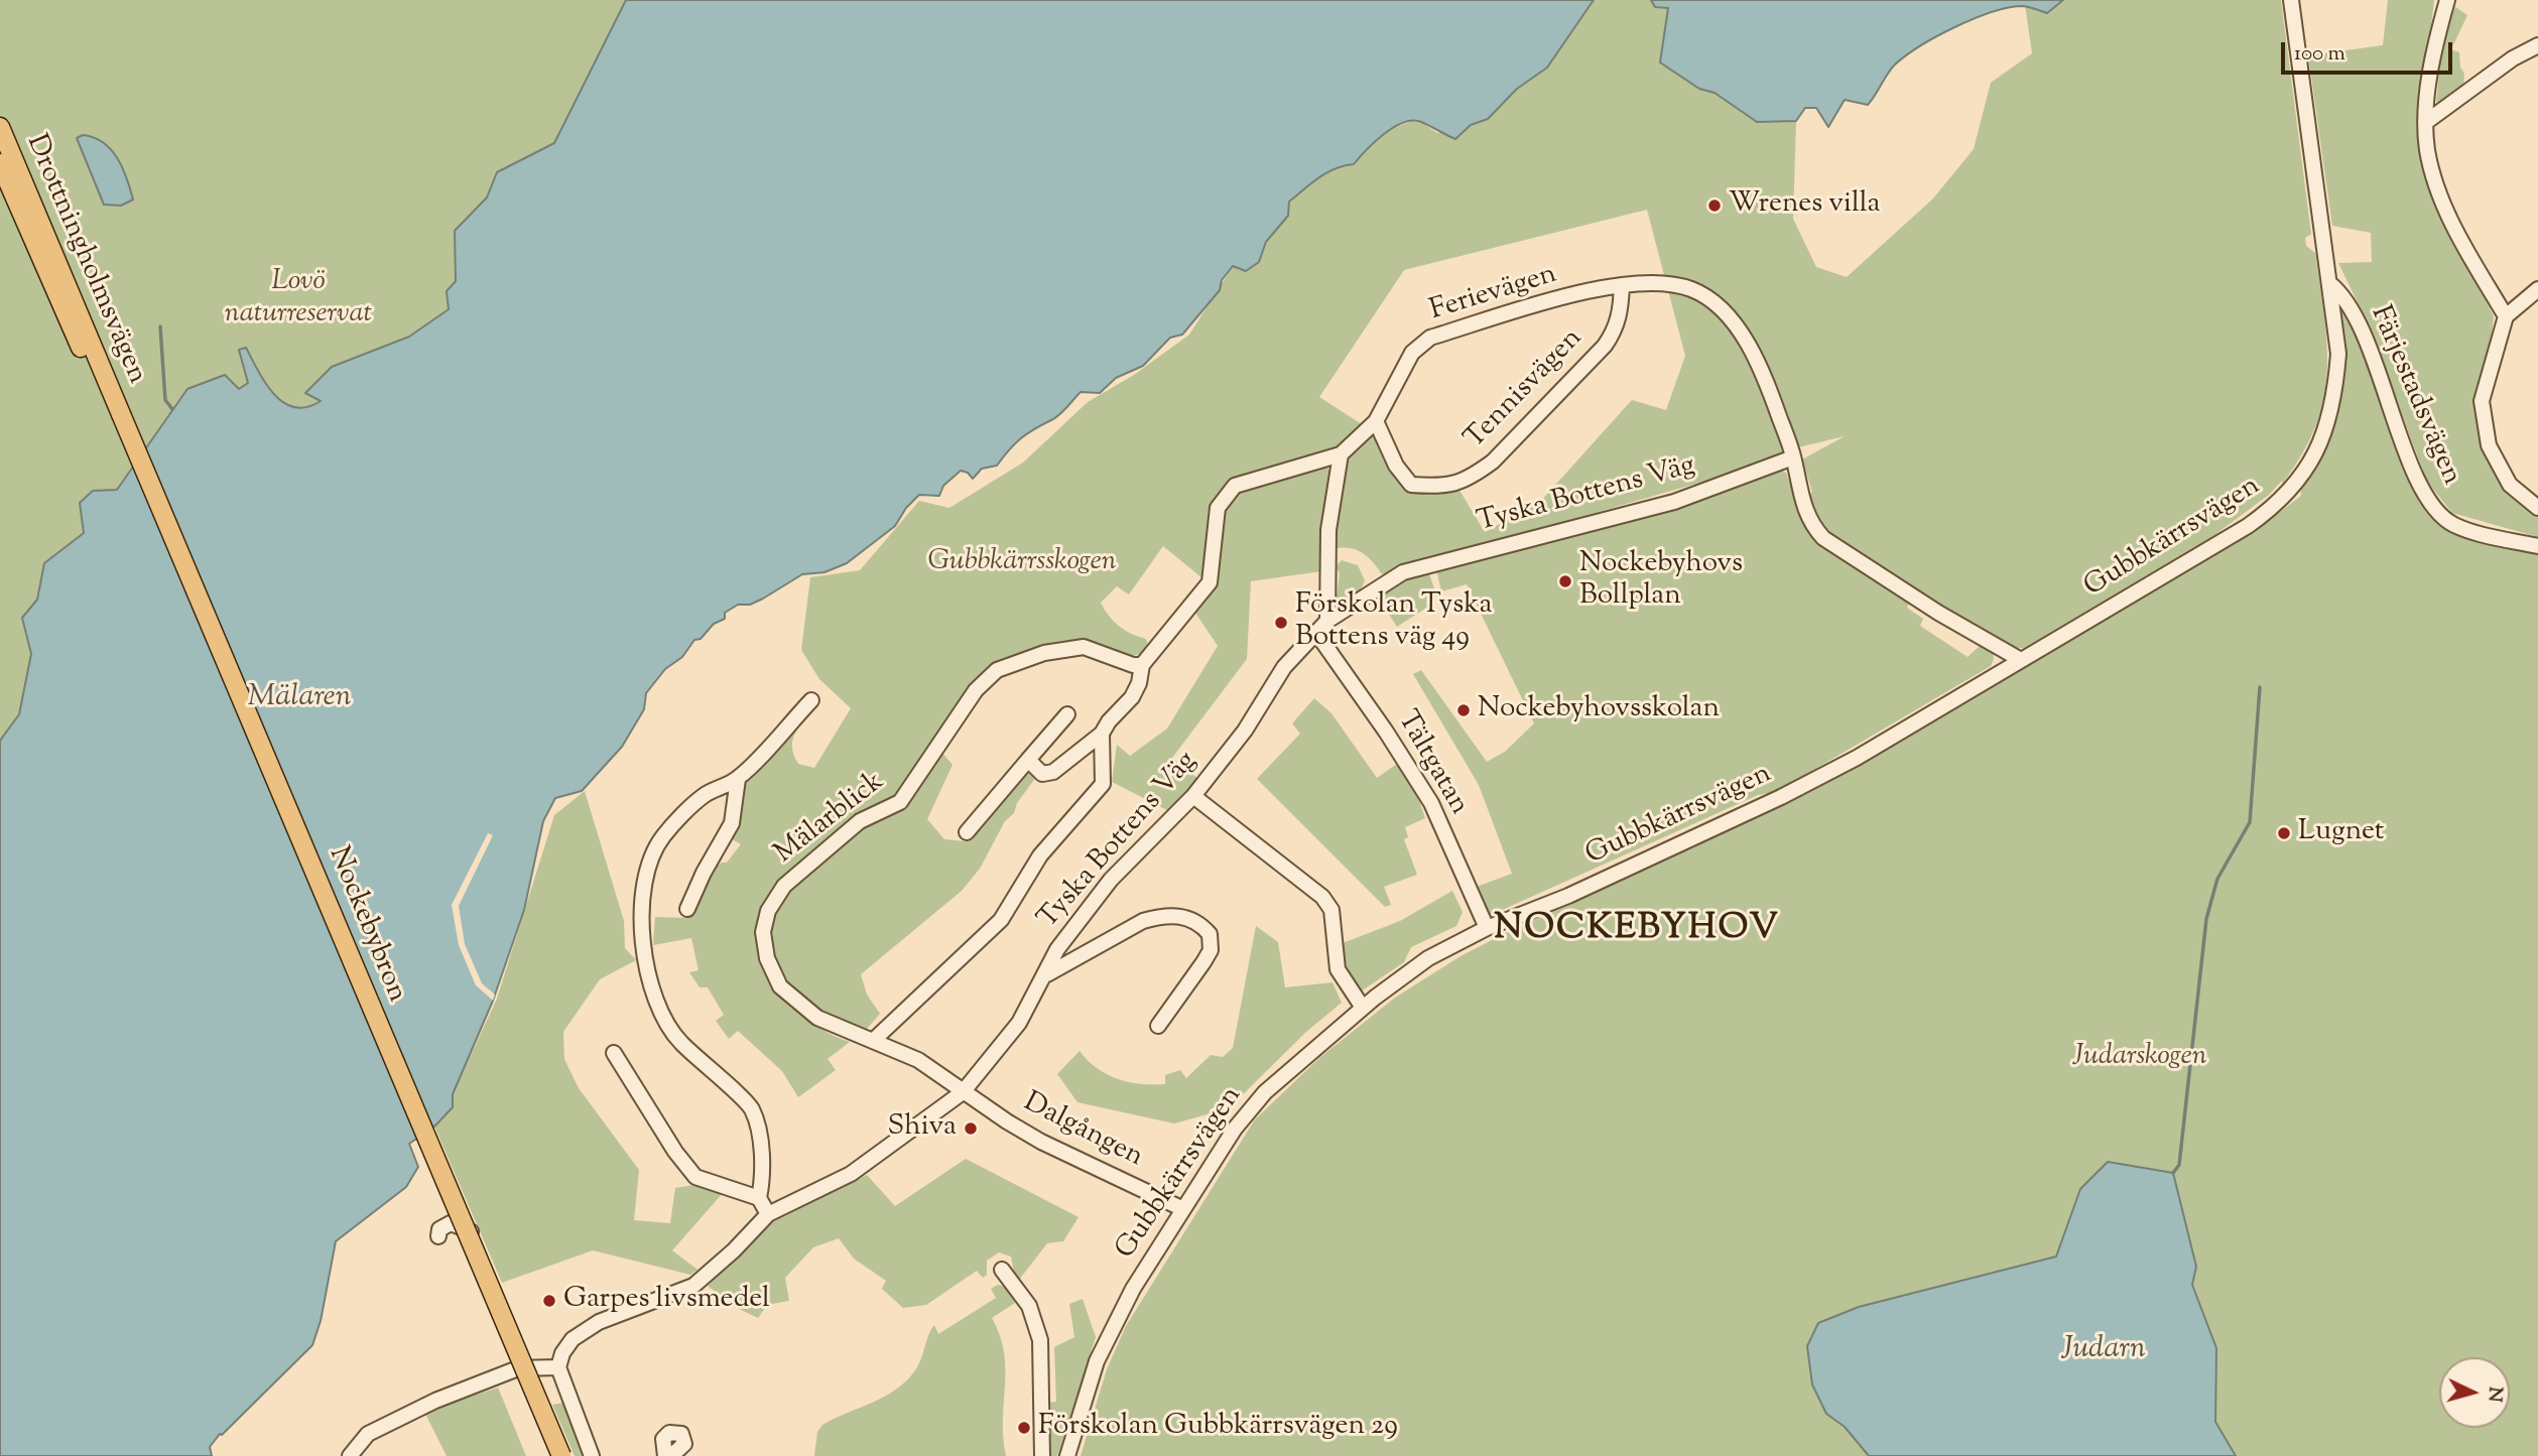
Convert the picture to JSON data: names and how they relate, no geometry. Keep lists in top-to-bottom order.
{
  "streets": {
    "main road": ["Drottningholmsvägen", "Nockebybron"],
    "street": [
      "Ferievägen",
      "Tennisvägen",
      "Färjestadsvägen",
      "Tyska Bottens Väg",
      "Gubbkärrsvägen",
      "Tältgatan",
      "Mälarblick",
      "Dalgången"
    ]
  },
  "crossings": [
    ["Drottningholmsvägen", "Nockebybron"],
    ["Ferievägen", "Tennisvägen"],
    ["Ferievägen", "Tyska Bottens Väg"],
    ["Ferievägen", "Gubbkärrsvägen"],
    ["Ferievägen", "Mälarblick"],
    ["Färjestadsvägen", "Gubbkärrsvägen"],
    ["Tyska Bottens Väg", "Tältgatan"],
    ["Tyska Bottens Väg", "Mälarblick"],
    ["Tyska Bottens Väg", "Dalgången"],
    ["Gubbkärrsvägen", "Tältgatan"],
    ["Gubbkärrsvägen", "Dalgången"],
    ["Mälarblick", "Dalgången"]
  ],
  "districts": ["NOCKEBYHOV"],
  "water": ["Mälaren", "Judarn"],
  "parks": ["Lovö naturreservat", "Gubbkärrsskogen", "Judarskogen"],
  "places": [
    "Wrenes villa",
    "Nockebyhovs Bollplan",
    "Förskolan Tyska Bottens väg 49",
    "Nockebyhovsskolan",
    "Lugnet",
    "Shiva",
    "Garpes livsmedel",
    "Förskolan Gubbkärrsvägen 29"
  ],
  "scale_bar": "100 m",
  "north": "right"
}
